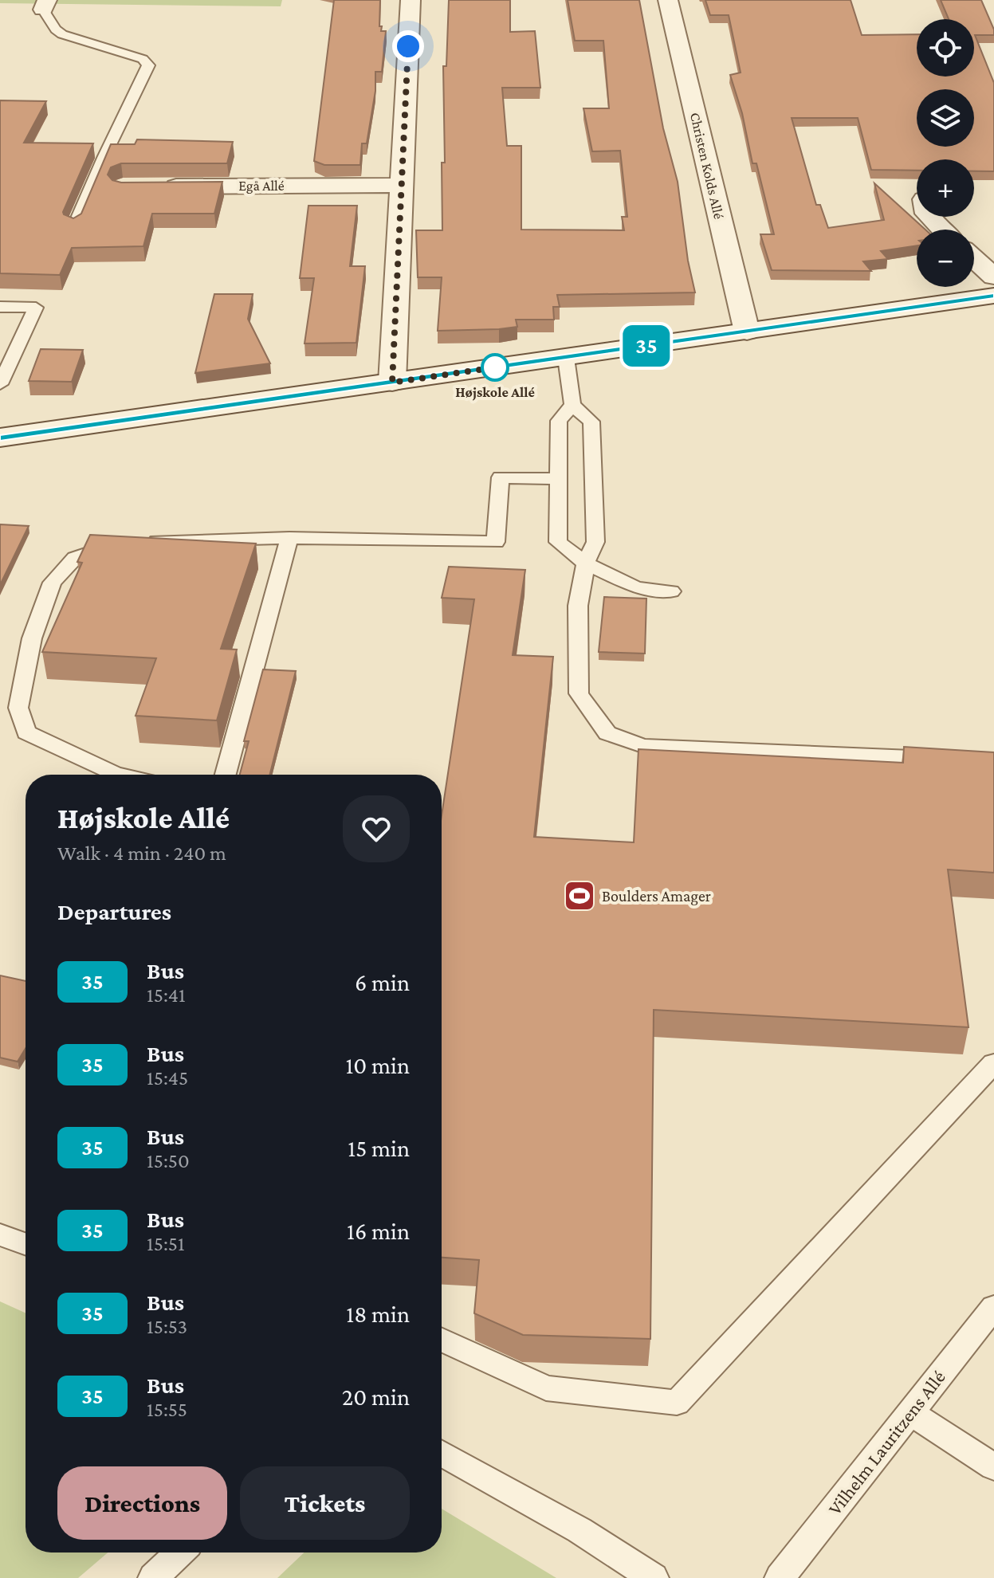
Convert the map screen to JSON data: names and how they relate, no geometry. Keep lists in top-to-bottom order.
{
  "streets": {
    "street": ["Christen Kolds Allé", "Egå Allé"],
    "lane": ["Vilhelm Lauritzens Allé"]
  },
  "places": {
    "other": ["Højskole Allé"],
    "sports": ["Boulders Amager"]
  },
  "lines": ["bus line 35"],
  "page": {
    "on_map": "35",
    "map_buttons": ["+", "−"],
    "heading": [
      ["Højskole Allé", "Walk · 4 min · 240 m"],
      "Departures"
    ],
    "list": [
      {
        "mark": "35",
        "name": "Bus",
        "note": "15:41",
        "value": "6 min"
      },
      {
        "mark": "35",
        "name": "Bus",
        "note": "15:45",
        "value": "10 min"
      },
      {
        "mark": "35",
        "name": "Bus",
        "note": "15:50",
        "value": "15 min"
      },
      {
        "mark": "35",
        "name": "Bus",
        "note": "15:51",
        "value": "16 min"
      },
      {
        "mark": "35",
        "name": "Bus",
        "note": "15:53",
        "value": "18 min"
      },
      {
        "mark": "35",
        "name": "Bus",
        "note": "15:55",
        "value": "20 min"
      }
    ],
    "buttons": ["Directions", "Tickets"]
  }
}
